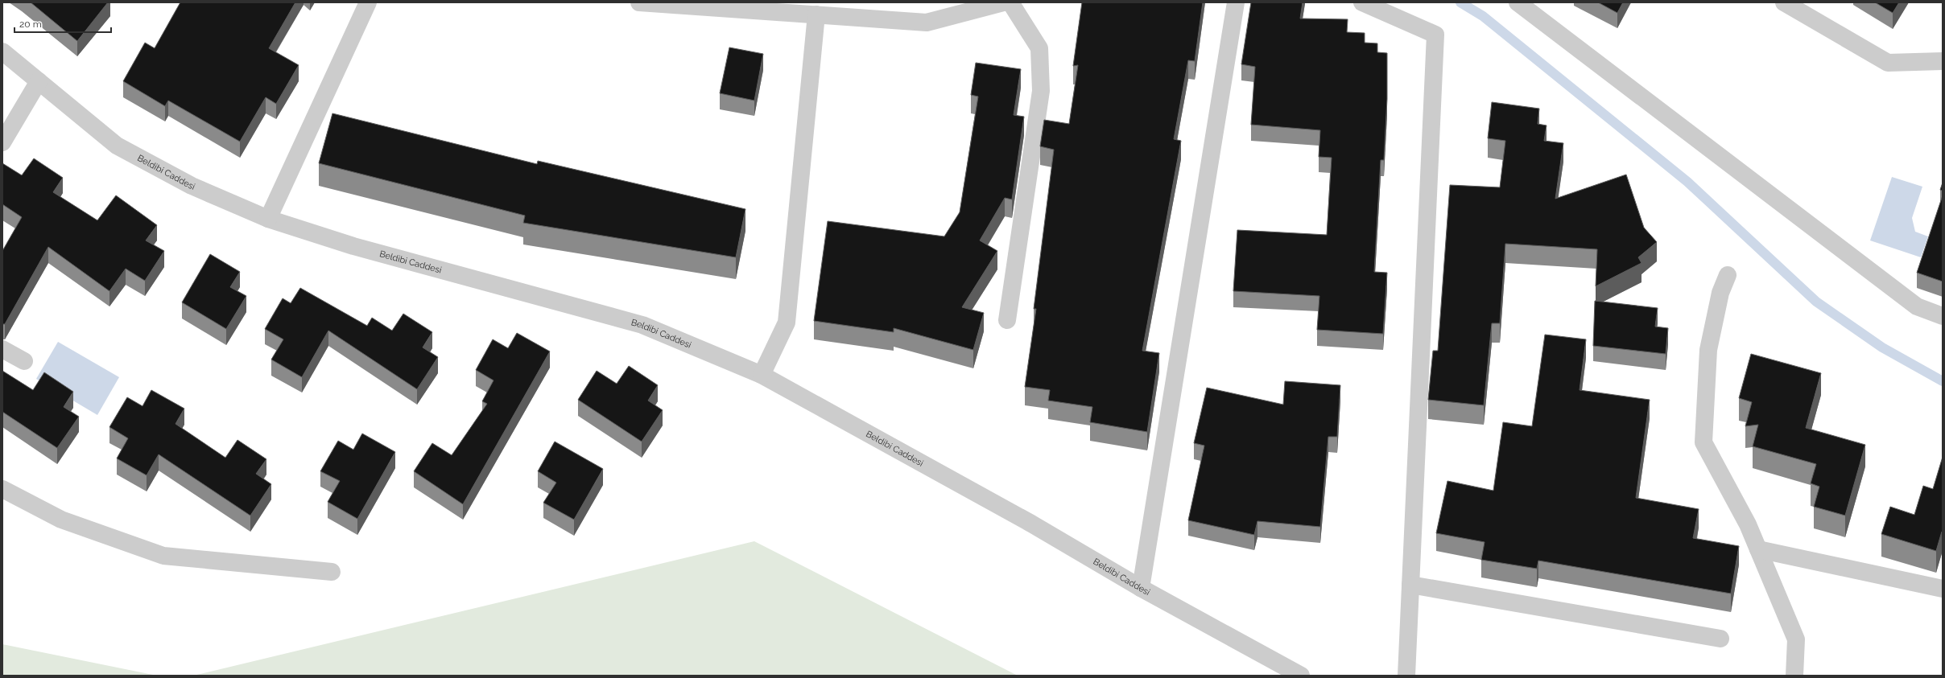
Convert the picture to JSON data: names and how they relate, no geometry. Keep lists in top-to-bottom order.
{
  "streets": {
    "street": ["Beldibi Caddesi"]
  },
  "scale_bar": "20 m"
}
